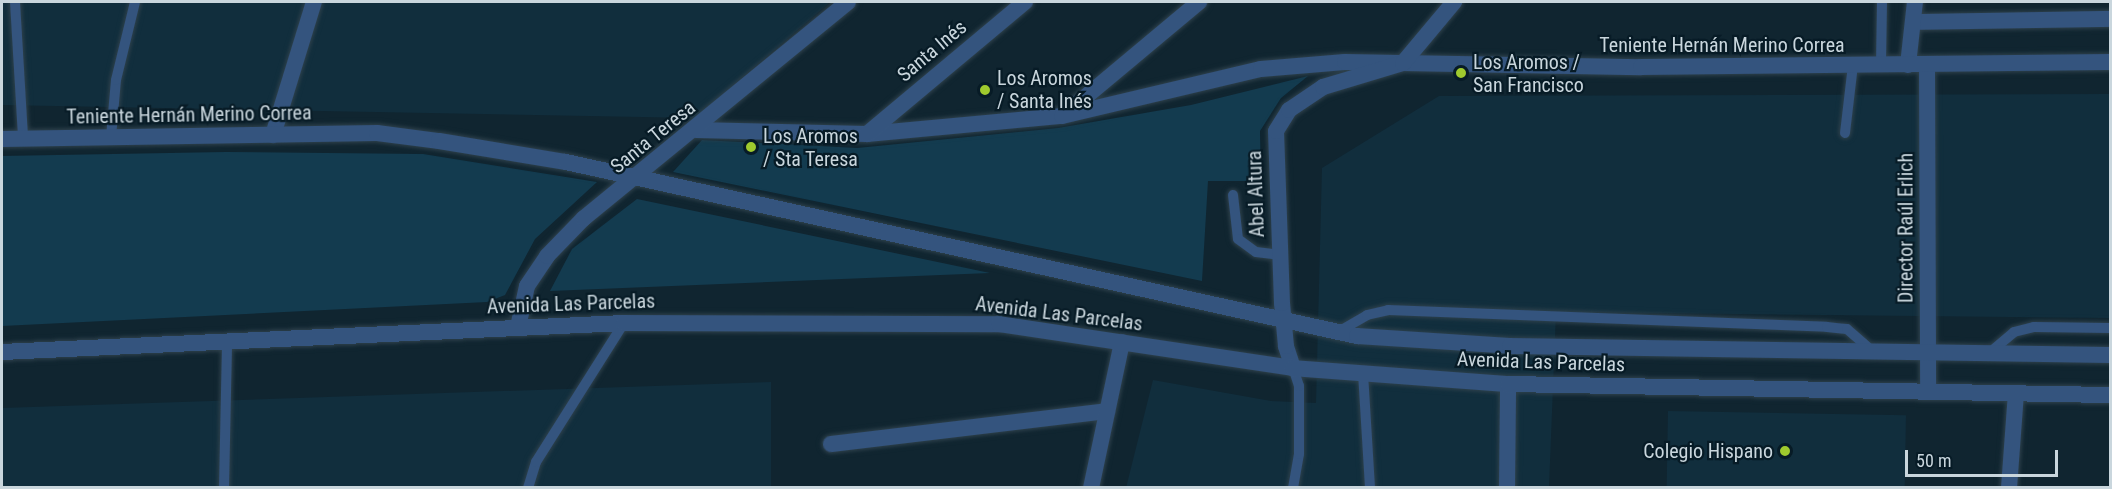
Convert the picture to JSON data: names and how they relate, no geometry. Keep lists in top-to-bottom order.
{
  "streets": {
    "street": [
      "Teniente Hernán Merino Correa",
      "Santa Inés",
      "Santa Teresa",
      "Abel Altura",
      "Director Raúl Erlich",
      "Avenida Las Parcelas"
    ]
  },
  "crossings": [
    ["Teniente Hernán Merino Correa", "Santa Inés"],
    ["Teniente Hernán Merino Correa", "Santa Teresa"],
    ["Teniente Hernán Merino Correa", "Abel Altura"],
    ["Teniente Hernán Merino Correa", "Director Raúl Erlich"],
    ["Teniente Hernán Merino Correa", "Avenida Las Parcelas"],
    ["Santa Teresa", "Avenida Las Parcelas"],
    ["Abel Altura", "Avenida Las Parcelas"],
    ["Director Raúl Erlich", "Avenida Las Parcelas"]
  ],
  "places": [
    "Los Aromos / San Francisco",
    "Los Aromos / Santa Inés",
    "Los Aromos / Sta Teresa",
    "Colegio Hispano"
  ],
  "scale_bar": "50 m"
}
